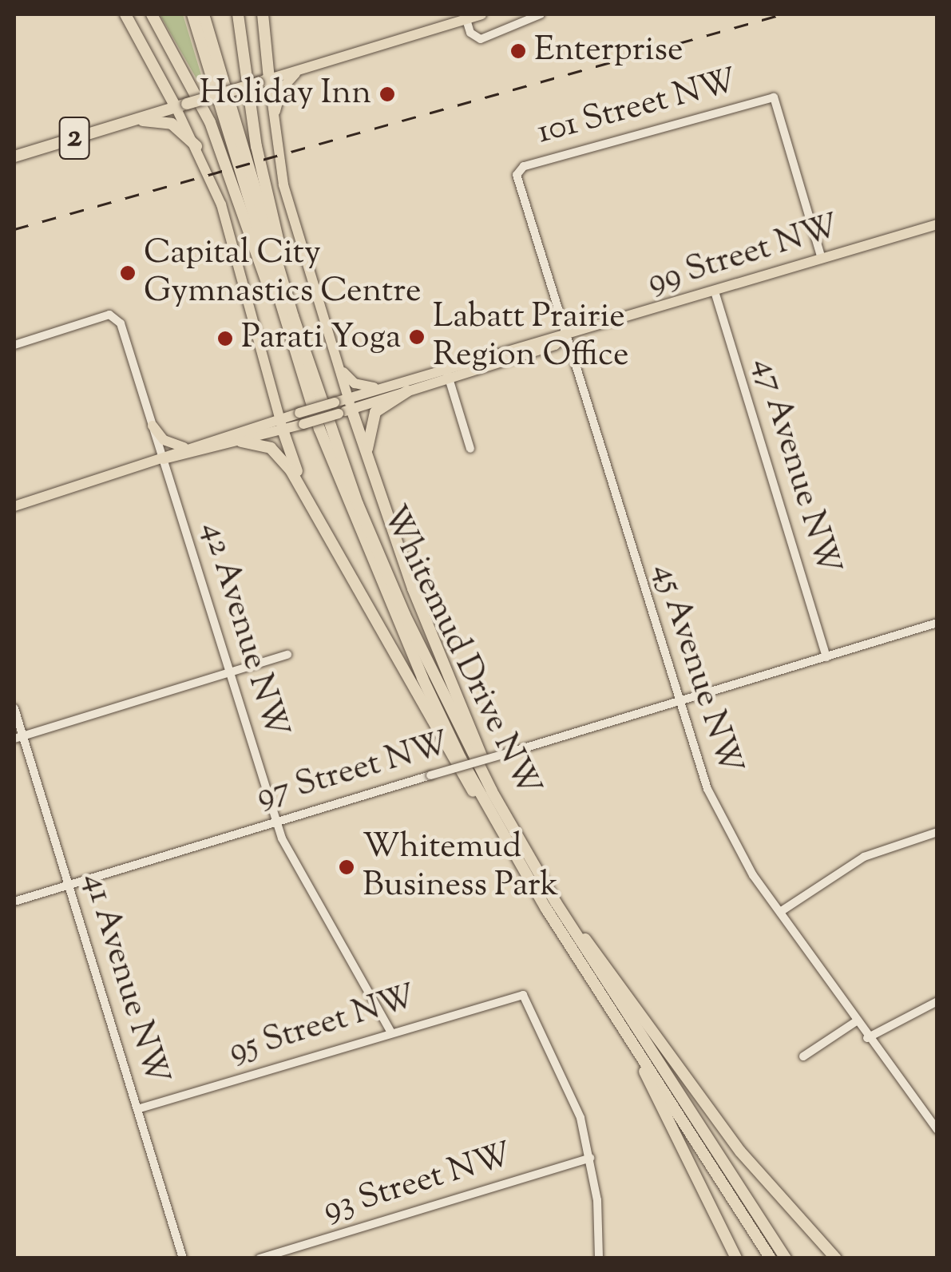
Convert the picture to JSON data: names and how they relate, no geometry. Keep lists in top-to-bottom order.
{
  "streets": {
    "highway": ["2", "Whitemud Drive NW"],
    "main road": ["99 Street NW"],
    "street": [
      "101 Street NW",
      "47 Avenue NW",
      "42 Avenue NW",
      "45 Avenue NW",
      "97 Street NW",
      "41 Avenue NW",
      "95 Street NW",
      "93 Street NW"
    ]
  },
  "crossings": [
    ["101 Street NW", "99 Street NW"],
    ["101 Street NW", "45 Avenue NW"],
    ["99 Street NW", "47 Avenue NW"],
    ["99 Street NW", "42 Avenue NW"],
    ["99 Street NW", "45 Avenue NW"],
    ["47 Avenue NW", "97 Street NW"],
    ["42 Avenue NW", "97 Street NW"],
    ["42 Avenue NW", "95 Street NW"],
    ["45 Avenue NW", "97 Street NW"],
    ["97 Street NW", "41 Avenue NW"],
    ["41 Avenue NW", "95 Street NW"],
    ["95 Street NW", "93 Street NW"]
  ],
  "places": [
    "Enterprise",
    "Holiday Inn",
    "Capital City Gymnastics Centre",
    "Labatt Prairie Region Office",
    "Parati Yoga",
    "Whitemud Business Park"
  ]
}
